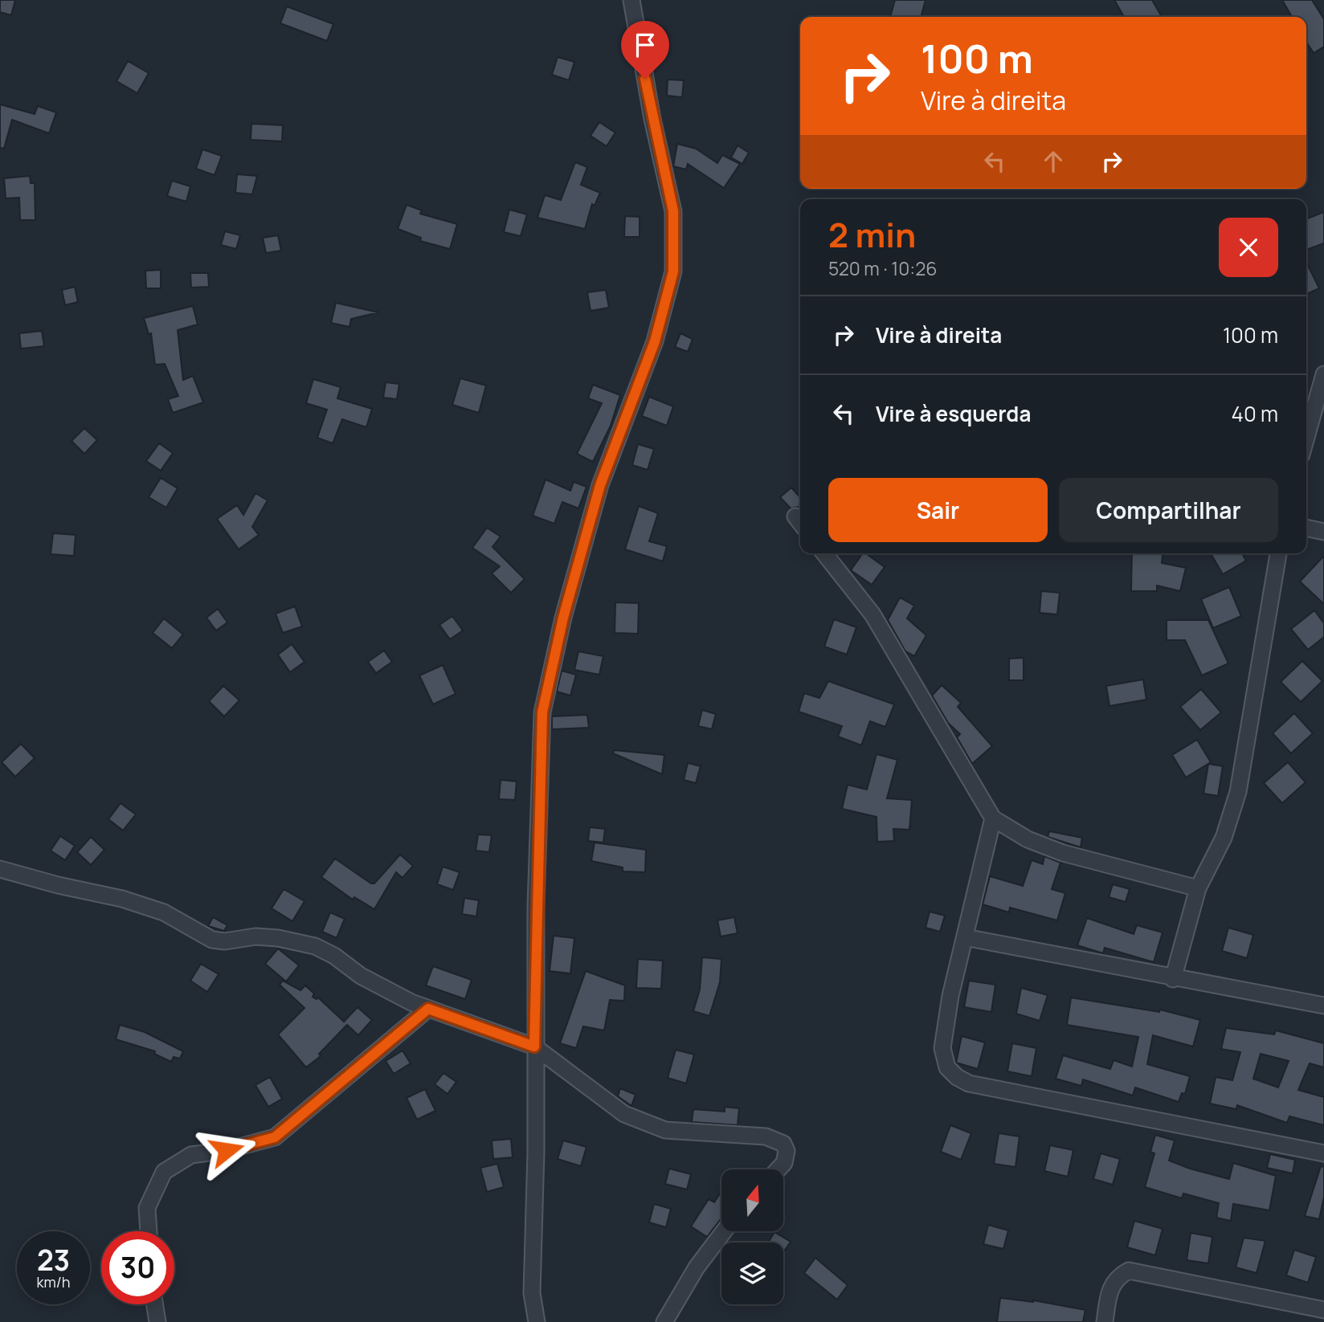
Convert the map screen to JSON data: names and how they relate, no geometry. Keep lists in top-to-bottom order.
{
  "north": "top",
  "page": {
    "turn": ["100 m", "Vire à direita"],
    "heading": ["2 min", "520 m · 10:26"],
    "list": [
      {
        "name": "Vire à direita",
        "value": "100 m"
      },
      {
        "name": "Vire à esquerda",
        "value": "40 m"
      }
    ],
    "buttons": ["Sair", "Compartilhar"],
    "speed": "23 km/h",
    "limit": "30"
  }
}
